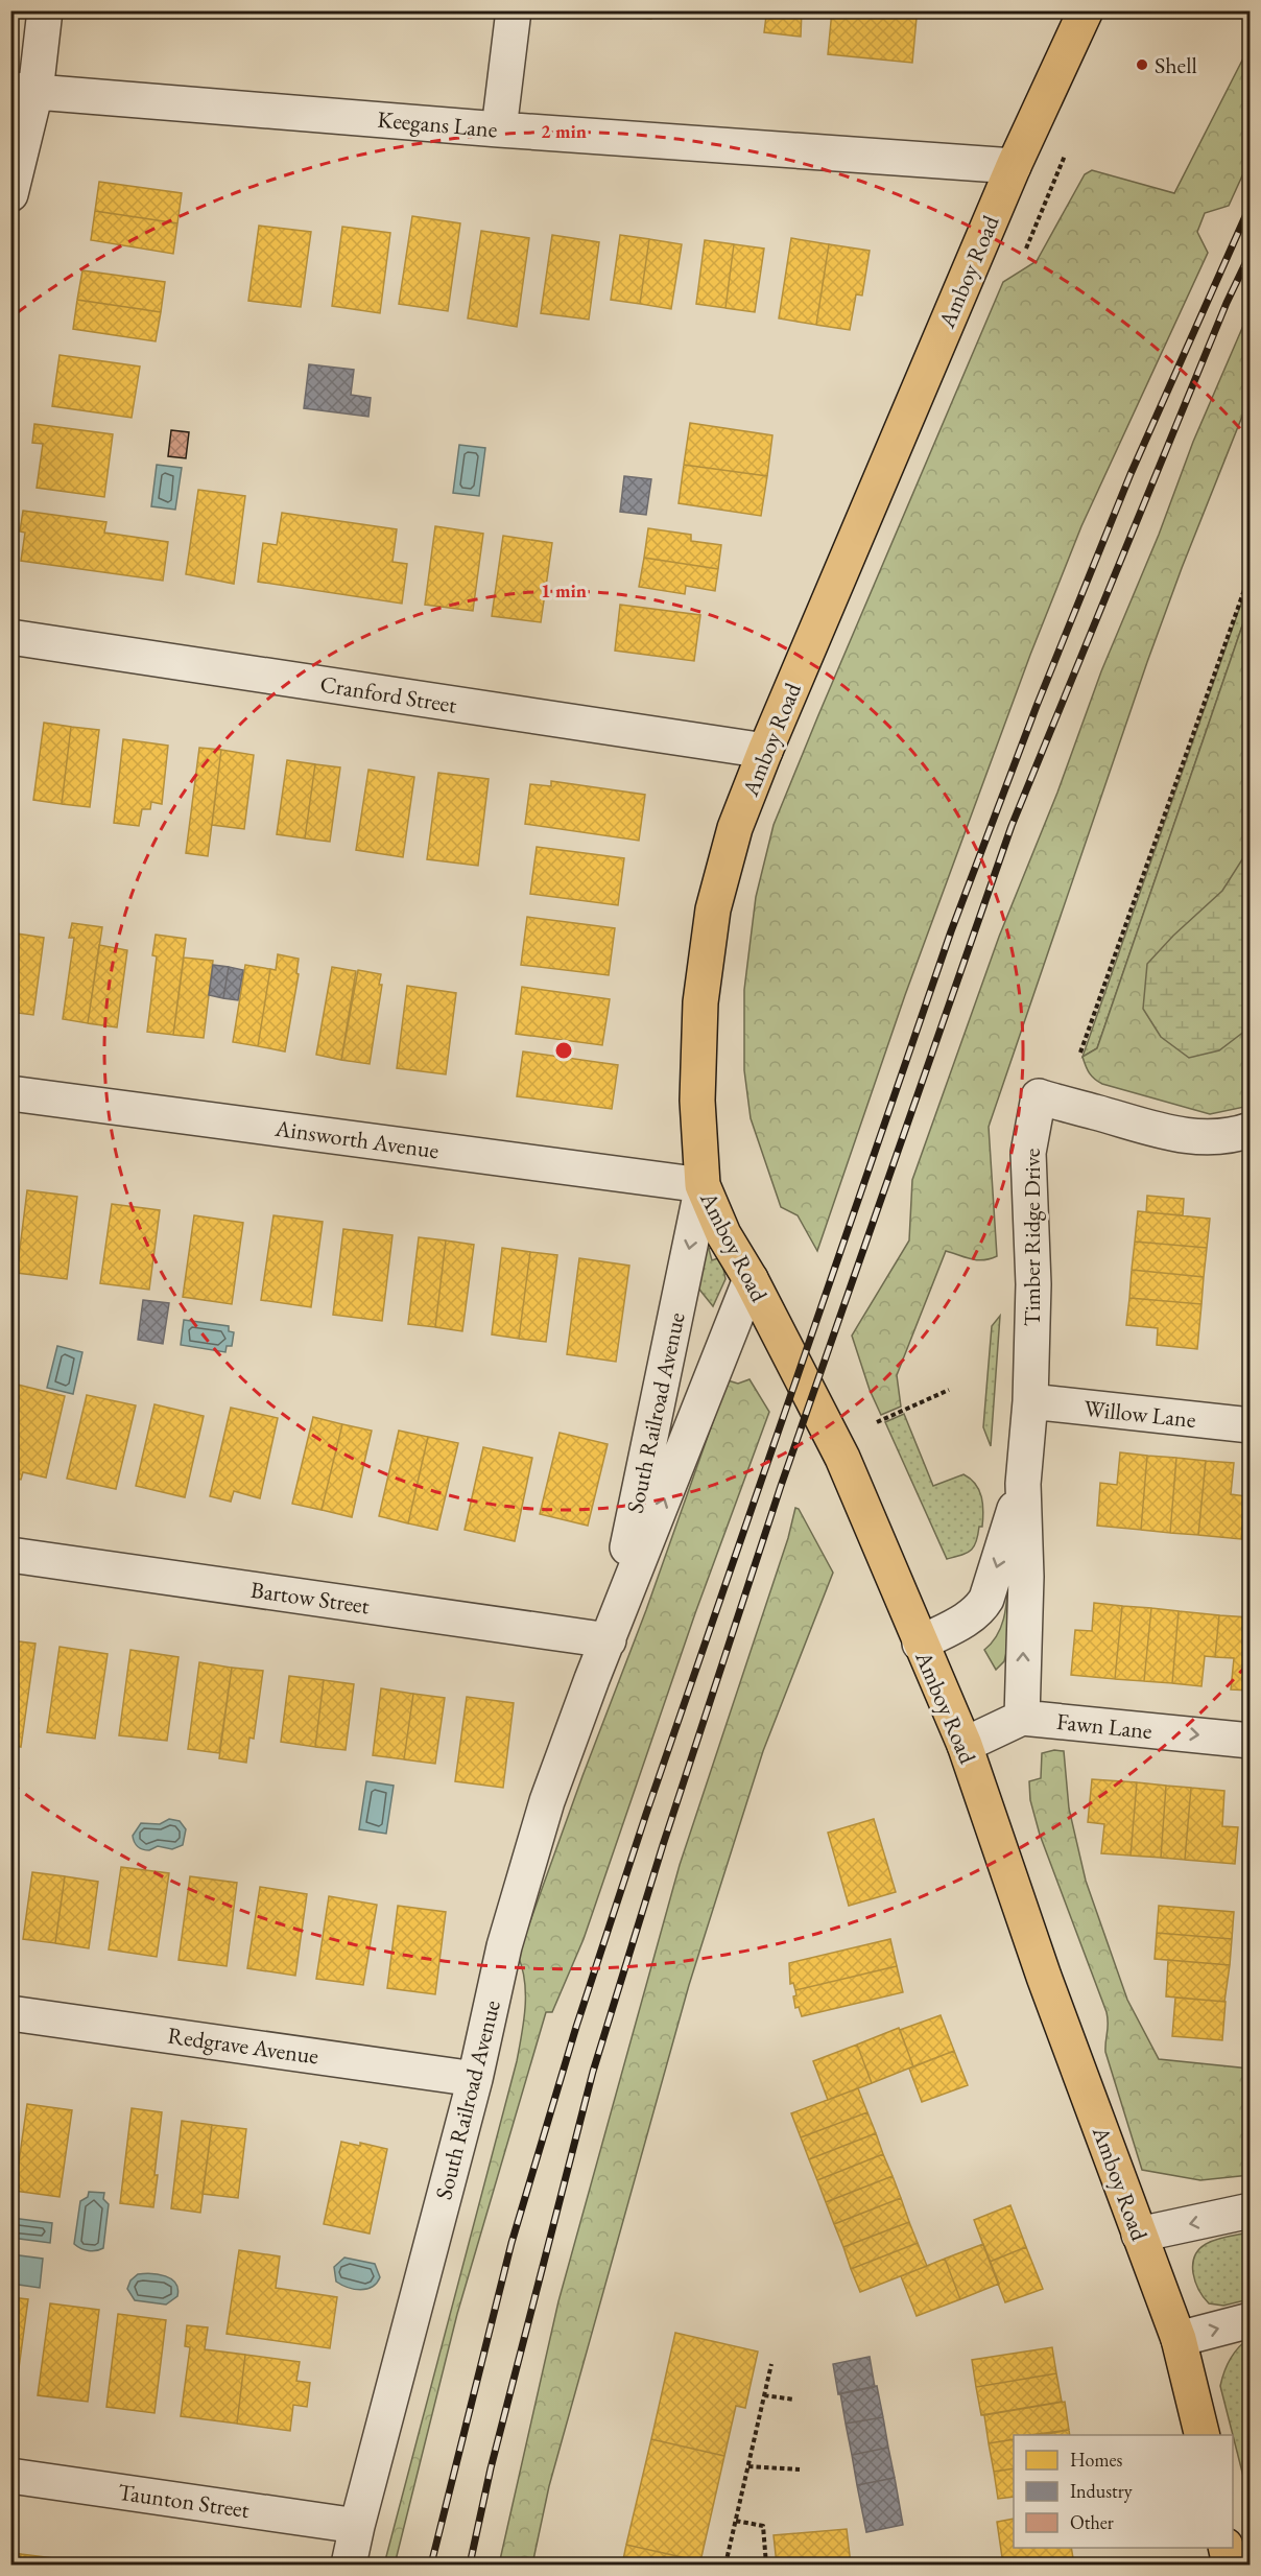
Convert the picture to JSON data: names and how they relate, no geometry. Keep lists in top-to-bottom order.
{
  "streets": {
    "main road": ["Amboy Road"],
    "street": [
      "Keegans Lane",
      "Cranford Street",
      "Ainsworth Avenue",
      "Timber Ridge Drive",
      "South Railroad Avenue",
      "Willow Lane",
      "Bartow Street",
      "Fawn Lane",
      "Redgrave Avenue",
      "Taunton Street"
    ]
  },
  "crossings": [
    ["Keegans Lane", "Amboy Road"],
    ["Amboy Road", "Cranford Street"],
    ["Amboy Road", "Ainsworth Avenue"],
    ["Amboy Road", "Timber Ridge Drive"],
    ["Amboy Road", "South Railroad Avenue"],
    ["Amboy Road", "Fawn Lane"],
    ["Ainsworth Avenue", "South Railroad Avenue"],
    ["Timber Ridge Drive", "Willow Lane"],
    ["Timber Ridge Drive", "Fawn Lane"],
    ["South Railroad Avenue", "Bartow Street"],
    ["South Railroad Avenue", "Redgrave Avenue"],
    ["South Railroad Avenue", "Taunton Street"]
  ],
  "one_way": ["Fawn Lane"],
  "places": ["Shell"],
  "legend": ["Homes", "Industry", "Other"],
  "rings": ["2 min", "1 min"]
}
